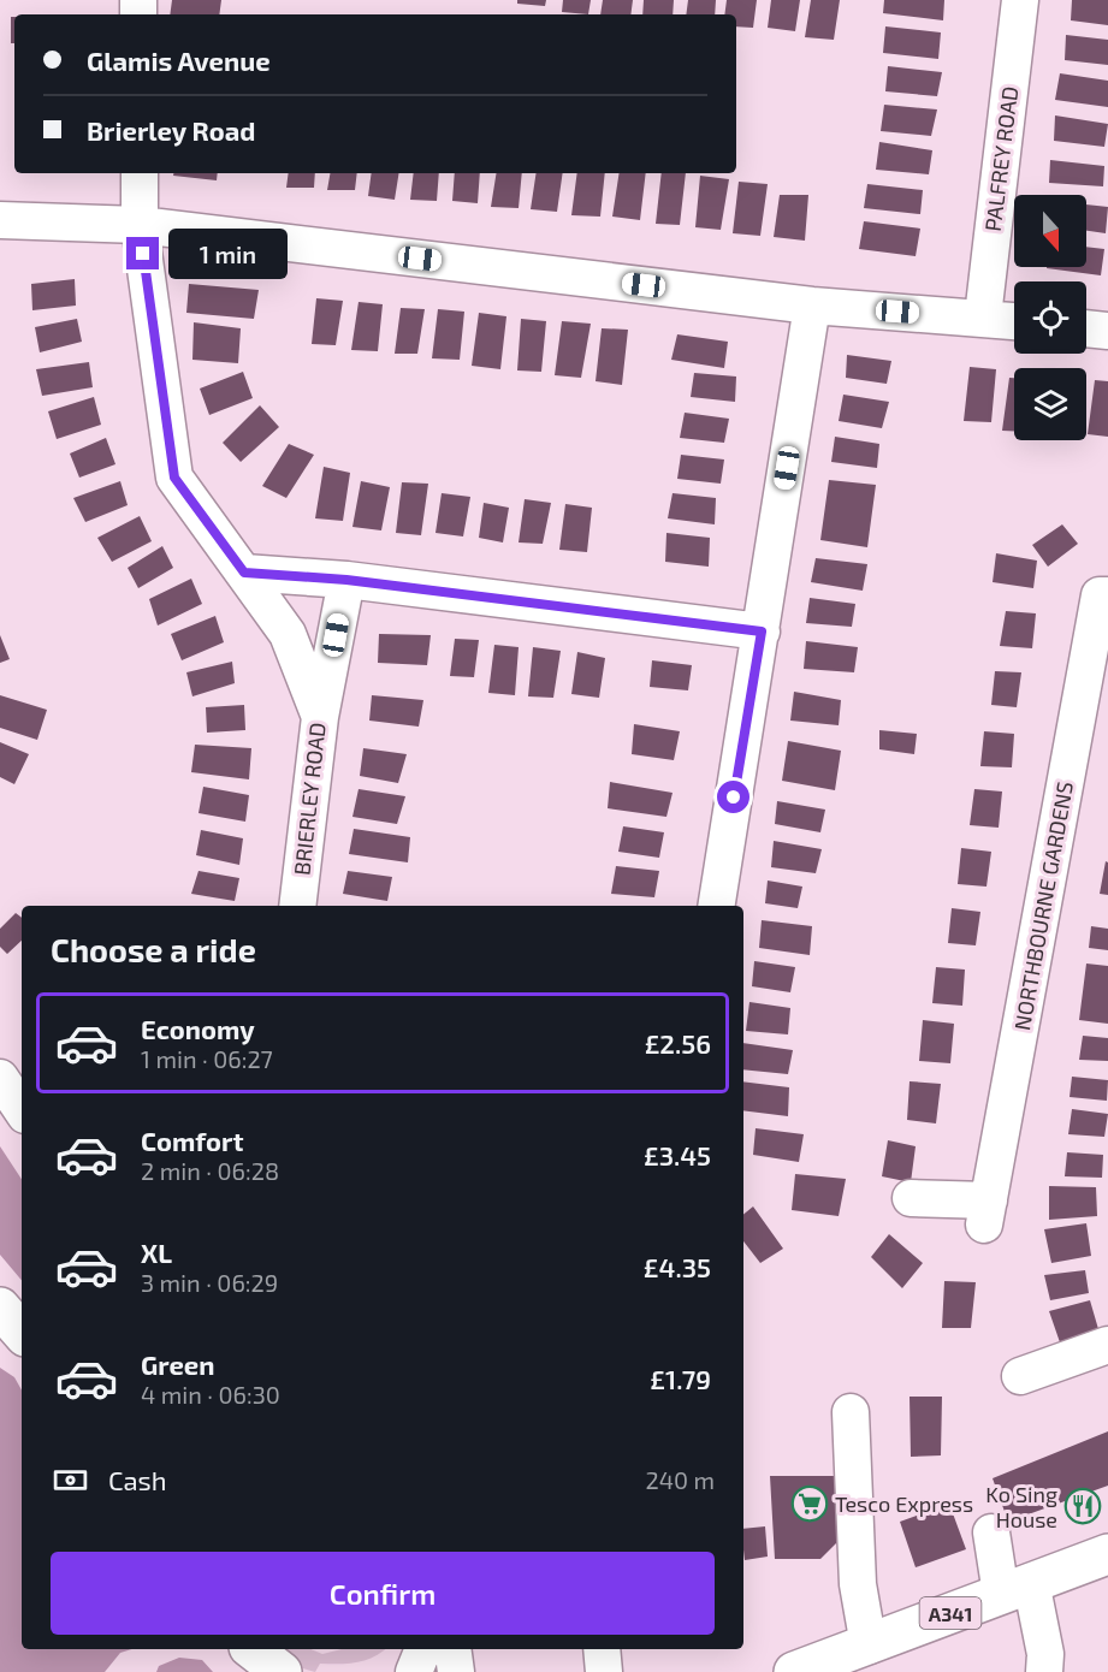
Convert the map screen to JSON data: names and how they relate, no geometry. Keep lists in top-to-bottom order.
{
  "streets": {
    "main road": ["A341"],
    "street": ["PALFREY ROAD", "BRIERLEY ROAD", "NORTHBOURNE GARDENS"]
  },
  "places": {
    "supermarket": ["Tesco Express"],
    "restaurant": ["Ko Sing House"]
  },
  "north": "bottom",
  "page": {
    "banner": ["Glamis Avenue", "Brierley Road"],
    "bubble": "1 min",
    "heading": "Choose a ride",
    "list": [
      {
        "name": "Economy",
        "note": "1 min · 06:27",
        "value": "£2.56"
      },
      {
        "name": "Comfort",
        "note": "2 min · 06:28",
        "value": "£3.45"
      },
      {
        "name": "XL",
        "note": "3 min · 06:29",
        "value": "£4.35"
      },
      {
        "name": "Green",
        "note": "4 min · 06:30",
        "value": "£1.79"
      }
    ],
    "pay": ["Cash", "240 m"],
    "buttons": "Confirm"
  }
}
